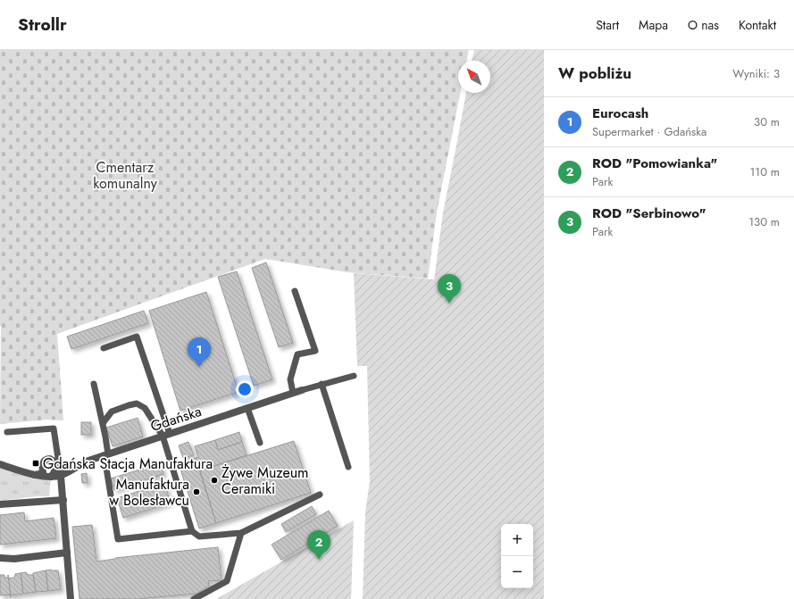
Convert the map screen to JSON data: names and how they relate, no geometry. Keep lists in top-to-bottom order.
{
  "streets": {
    "street": ["Gdańska"]
  },
  "parks": ["Cmentarz komunalny"],
  "places": {
    "transit": ["Gdańska Stacja Manufaktura"],
    "other": ["Żywe Muzeum Ceramiki", "Manufaktura w Bolesławcu"]
  },
  "north": "top left",
  "page": {
    "header": "Strollr",
    "nav": [
      "Start",
      "Mapa",
      "O nas",
      "Kontakt"
    ],
    "heading": ["W pobliżu", "Wyniki: 3"],
    "list": [
      {
        "mark": "1",
        "name": "Eurocash",
        "note": "Supermarket · Gdańska",
        "value": "30 m"
      },
      {
        "mark": "2",
        "name": "ROD \"Pomowianka\"",
        "note": "Park",
        "value": "110 m"
      },
      {
        "mark": "3",
        "name": "ROD \"Serbinowo\"",
        "note": "Park",
        "value": "130 m"
      }
    ],
    "pins": ["3", "1", "2"],
    "map_buttons": ["+", "−"]
  }
}
